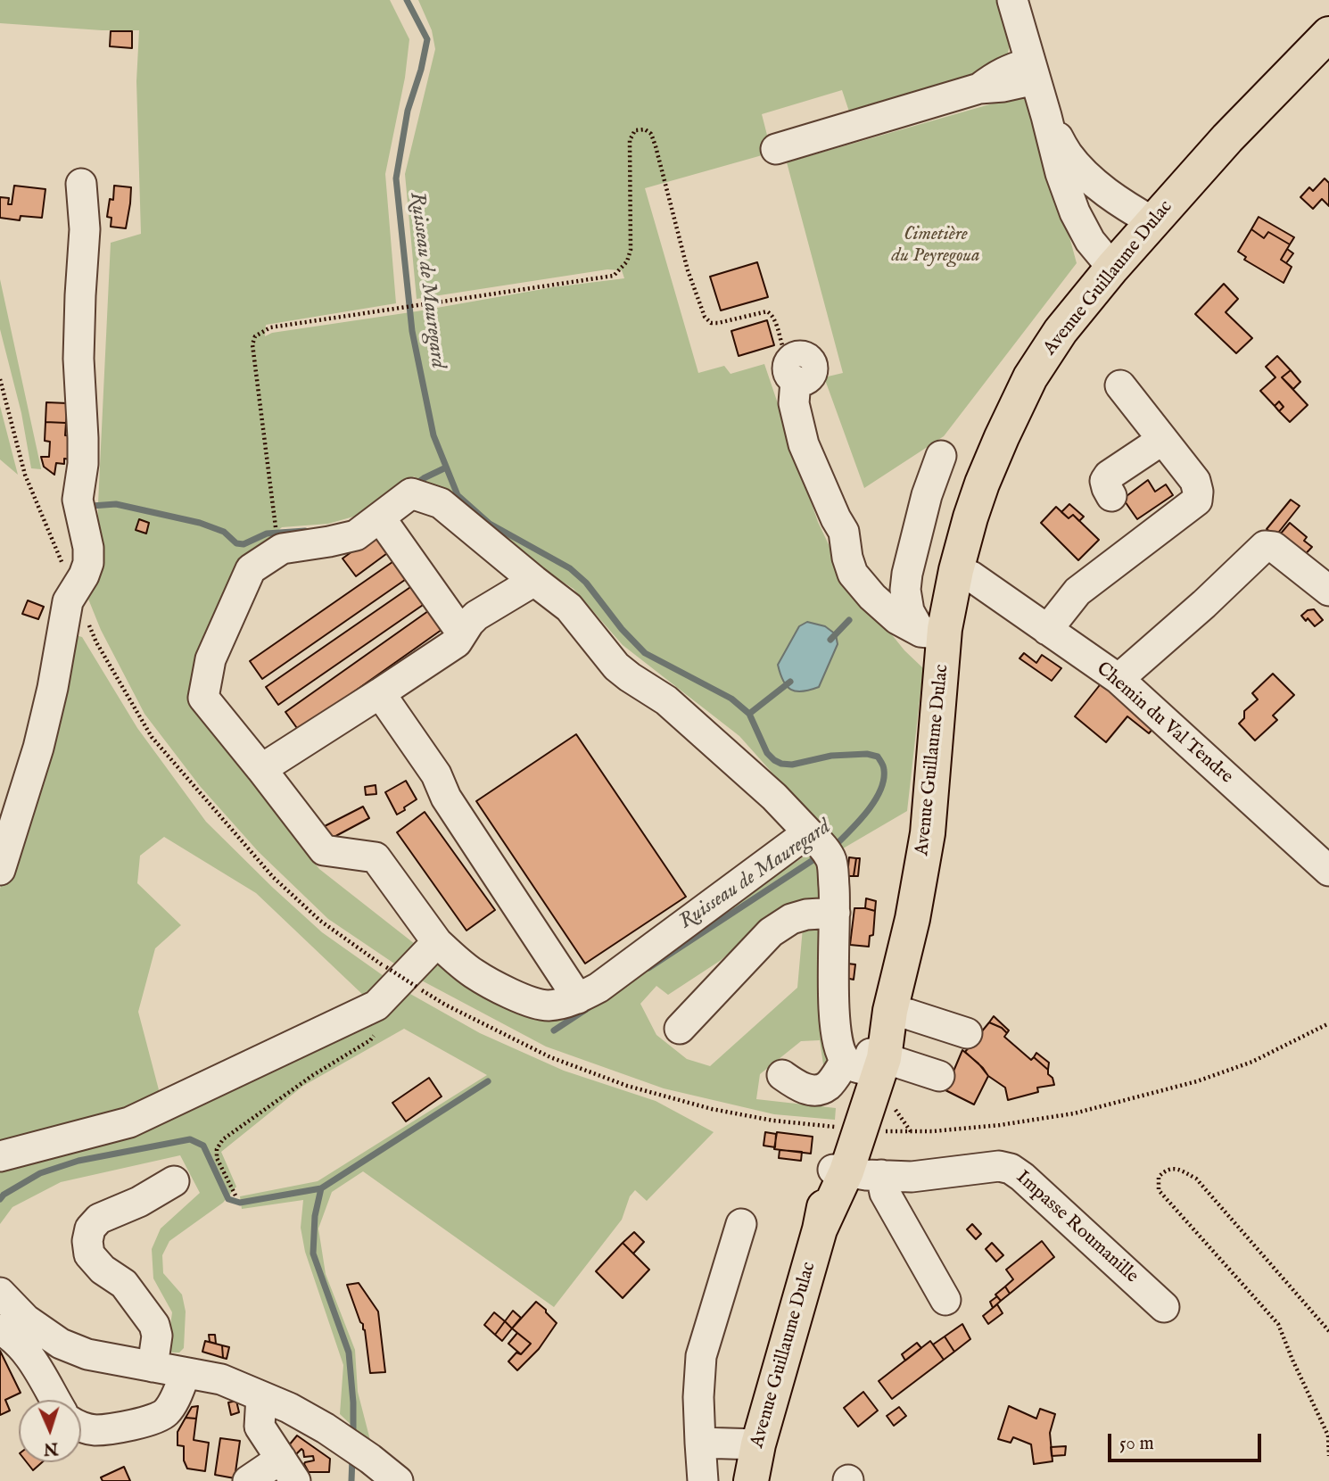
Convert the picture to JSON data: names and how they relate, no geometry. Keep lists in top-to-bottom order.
{
  "streets": {
    "main road": ["Avenue Guillaume Dulac"],
    "street": ["Chemin du Val Tendre", "Impasse Roumanille"]
  },
  "crossings": [
    ["Avenue Guillaume Dulac", "Chemin du Val Tendre"],
    ["Avenue Guillaume Dulac", "Impasse Roumanille"]
  ],
  "water": ["Ruisseau de Mauregard"],
  "parks": ["Cimetière du Peyregoua"],
  "scale_bar": "50 m",
  "north": "bottom"
}
